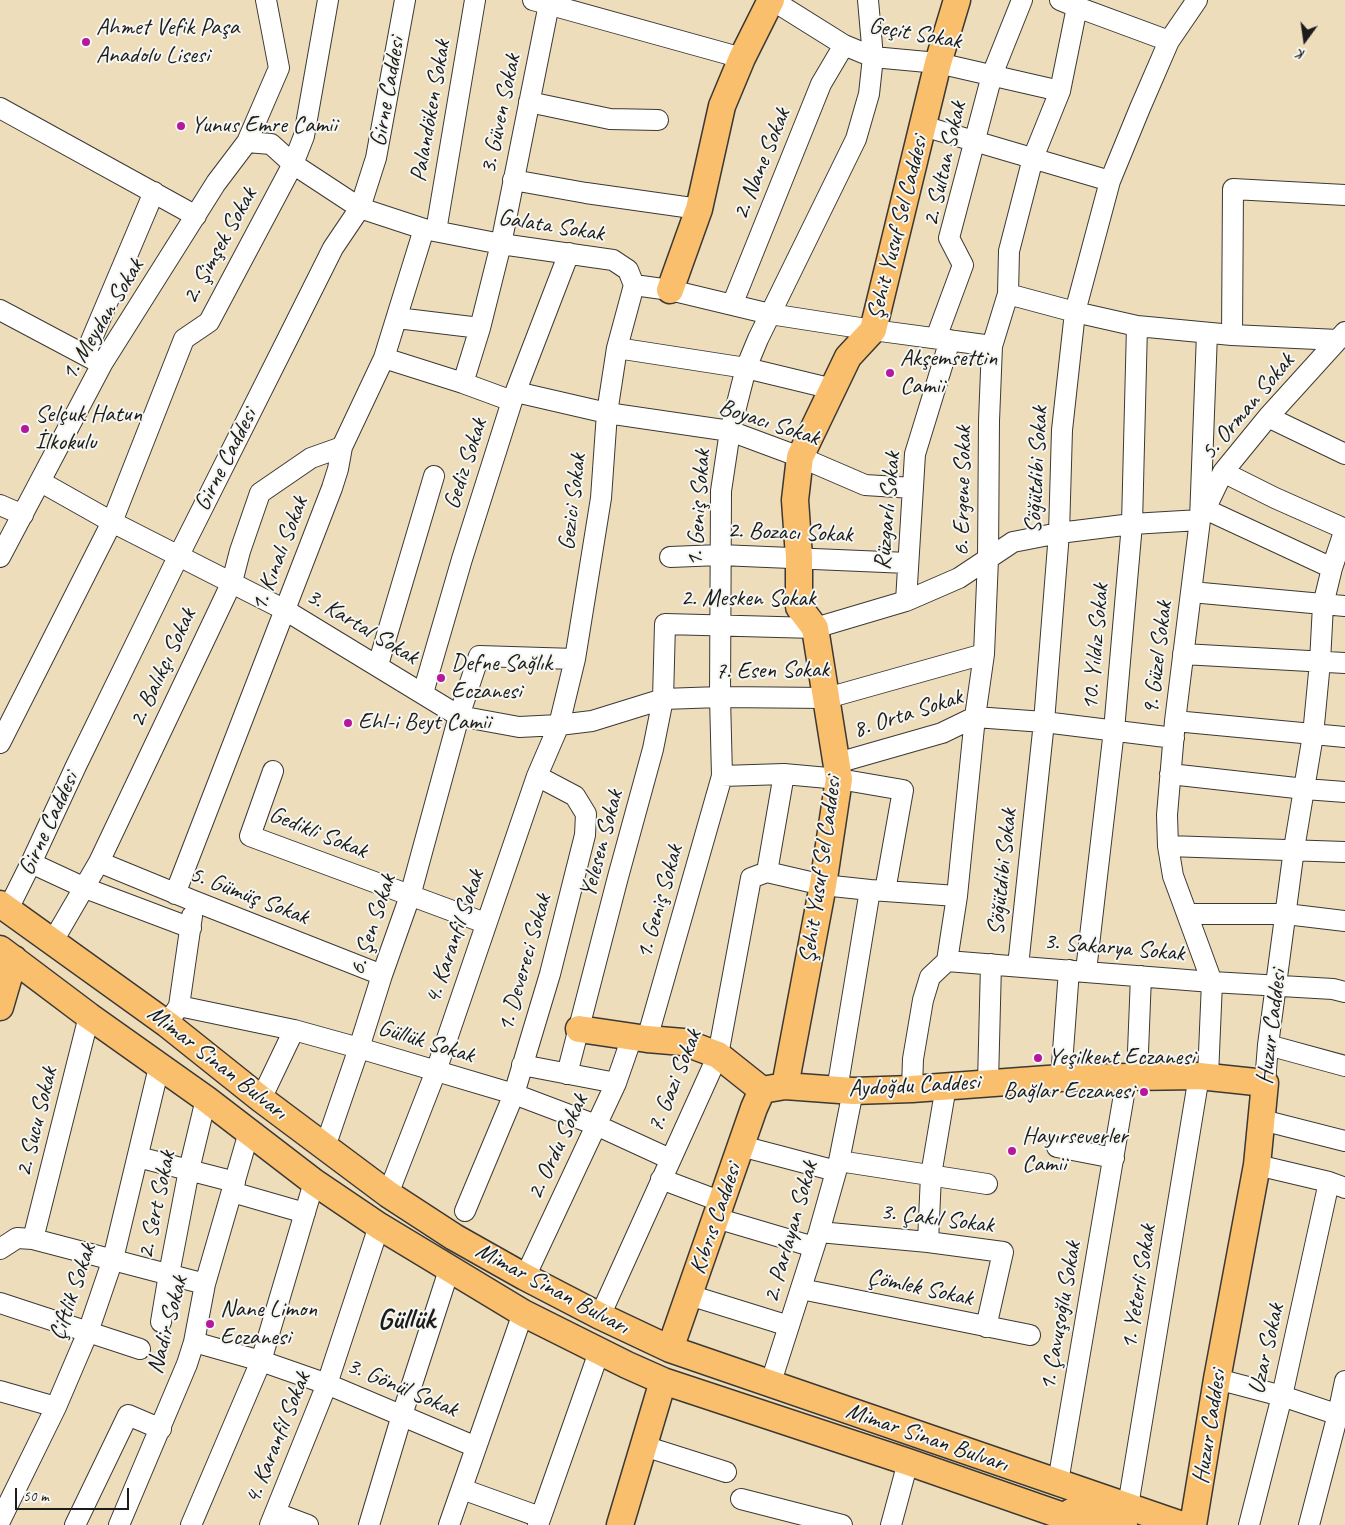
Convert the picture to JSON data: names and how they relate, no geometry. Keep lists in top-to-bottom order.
{
  "streets": {
    "main road": [
      "Şehit Yusuf Sel Caddesi",
      "Huzur Caddesi",
      "Mimar Sinan Bulvarı",
      "Aydoğdu Caddesi",
      "Kıbrıs Caddesi"
    ],
    "street": [
      "Geçit Sokak",
      "Girne Caddesi",
      "Palandöken Sokak",
      "3. Güven Sokak",
      "2. Nane Sokak",
      "2. Sultan Sokak",
      "Galata Sokak",
      "2. Şimşek Sokak",
      "1. Meydan Sokak",
      "5. Orman Sokak",
      "Boyacı Sokak",
      "Gediz Sokak",
      "Söğütdibi Sokak",
      "6. Ergene Sokak",
      "Gezici Sokak",
      "1. Geniş Sokak",
      "Rüzgarlı Sokak",
      "2. Bozacı Sokak",
      "1. Kınalı Sokak",
      "2. Mesken Sokak",
      "3. Kartal Sokak",
      "10. Yıldız Sokak",
      "9. Güzel Sokak",
      "2. Balıkçı Sokak",
      "7. Esen Sokak",
      "8. Orta Sokak",
      "Gedikli Sokak",
      "Yelesen Sokak",
      "5. Gümüş Sokak",
      "6. Şen Sokak",
      "4. Karanfil Sokak",
      "3. Sakarya Sokak",
      "1. Devereci Sokak",
      "Güllük Sokak",
      "7. Gazi Sokak",
      "2. Sucu Sokak",
      "2. Ordu Sokak",
      "2. Sert Sokak",
      "3. Çakıl Sokak",
      "2. Parlayan Sokak",
      "1. Yeterli Sokak",
      "Çömlek Sokak",
      "Çiftlik Sokak",
      "1. Çavuşoğlu Sokak",
      "Nadir Sokak",
      "Uzar Sokak",
      "3. Gönül Sokak"
    ]
  },
  "crossings": [
    ["Geçit Sokak", "2. Nane Sokak"],
    ["Geçit Sokak", "2. Sultan Sokak"],
    ["Geçit Sokak", "Şehit Yusuf Sel Caddesi"],
    ["Geçit Sokak", "6. Ergene Sokak"],
    ["Geçit Sokak", "1. Geniş Sokak"],
    ["Girne Caddesi", "Galata Sokak"],
    ["Girne Caddesi", "3. Kartal Sokak"],
    ["Girne Caddesi", "Mimar Sinan Bulvarı"],
    ["Palandöken Sokak", "Galata Sokak"],
    ["Palandöken Sokak", "1. Kınalı Sokak"],
    ["3. Güven Sokak", "Galata Sokak"],
    ["3. Güven Sokak", "Boyacı Sokak"],
    ["2. Sultan Sokak", "Rüzgarlı Sokak"],
    ["Galata Sokak", "2. Şimşek Sokak"],
    ["Galata Sokak", "1. Meydan Sokak"],
    ["Galata Sokak", "Gediz Sokak"],
    ["Galata Sokak", "Gezici Sokak"],
    ["Galata Sokak", "1. Kınalı Sokak"],
    ["Şehit Yusuf Sel Caddesi", "Boyacı Sokak"],
    ["Şehit Yusuf Sel Caddesi", "2. Bozacı Sokak"],
    ["Şehit Yusuf Sel Caddesi", "2. Mesken Sokak"],
    ["Şehit Yusuf Sel Caddesi", "7. Esen Sokak"],
    ["Şehit Yusuf Sel Caddesi", "8. Orta Sokak"],
    ["Şehit Yusuf Sel Caddesi", "Aydoğdu Caddesi"],
    ["Şehit Yusuf Sel Caddesi", "Kıbrıs Caddesi"],
    ["Şehit Yusuf Sel Caddesi", "2. Parlayan Sokak"],
    ["2. Şimşek Sokak", "3. Kartal Sokak"],
    ["1. Meydan Sokak", "3. Kartal Sokak"],
    ["5. Orman Sokak", "2. Mesken Sokak"],
    ["5. Orman Sokak", "9. Güzel Sokak"],
    ["Boyacı Sokak", "Gediz Sokak"],
    ["Boyacı Sokak", "Gezici Sokak"],
    ["Boyacı Sokak", "1. Geniş Sokak"],
    ["Boyacı Sokak", "Rüzgarlı Sokak"],
    ["Boyacı Sokak", "1. Kınalı Sokak"],
    ["Gediz Sokak", "3. Kartal Sokak"],
    ["Söğütdibi Sokak", "2. Mesken Sokak"],
    ["Söğütdibi Sokak", "8. Orta Sokak"],
    ["Söğütdibi Sokak", "3. Sakarya Sokak"],
    ["6. Ergene Sokak", "2. Mesken Sokak"],
    ["6. Ergene Sokak", "7. Esen Sokak"],
    ["6. Ergene Sokak", "8. Orta Sokak"],
    ["6. Ergene Sokak", "3. Sakarya Sokak"],
    ["Gezici Sokak", "3. Kartal Sokak"],
    ["Gezici Sokak", "7. Esen Sokak"],
    ["Gezici Sokak", "6. Şen Sokak"],
    ["Gezici Sokak", "4. Karanfil Sokak"],
    ["1. Geniş Sokak", "2. Bozacı Sokak"],
    ["1. Geniş Sokak", "2. Mesken Sokak"],
    ["1. Geniş Sokak", "7. Esen Sokak"],
    ["1. Geniş Sokak", "2. Ordu Sokak"],
    ["Rüzgarlı Sokak", "2. Bozacı Sokak"],
    ["Rüzgarlı Sokak", "2. Mesken Sokak"],
    ["1. Kınalı Sokak", "3. Kartal Sokak"],
    ["1. Kınalı Sokak", "2. Balıkçı Sokak"],
    ["1. Kınalı Sokak", "5. Gümüş Sokak"],
    ["2. Mesken Sokak", "10. Yıldız Sokak"],
    ["2. Mesken Sokak", "9. Güzel Sokak"],
    ["2. Mesken Sokak", "Yelesen Sokak"],
    ["3. Kartal Sokak", "2. Balıkçı Sokak"],
    ["3. Kartal Sokak", "7. Esen Sokak"],
    ["3. Kartal Sokak", "6. Şen Sokak"],
    ["3. Kartal Sokak", "4. Karanfil Sokak"],
    ["10. Yıldız Sokak", "8. Orta Sokak"],
    ["10. Yıldız Sokak", "3. Sakarya Sokak"],
    ["10. Yıldız Sokak", "Aydoğdu Caddesi"],
    ["9. Güzel Sokak", "8. Orta Sokak"],
    ["9. Güzel Sokak", "3. Sakarya Sokak"],
    ["9. Güzel Sokak", "1. Yeterli Sokak"],
    ["2. Balıkçı Sokak", "5. Gümüş Sokak"],
    ["2. Balıkçı Sokak", "Mimar Sinan Bulvarı"],
    ["7. Esen Sokak", "Yelesen Sokak"],
    ["7. Esen Sokak", "4. Karanfil Sokak"],
    ["8. Orta Sokak", "Huzur Caddesi"],
    ["8. Orta Sokak", "2. Parlayan Sokak"],
    ["Gedikli Sokak", "6. Şen Sokak"],
    ["Gedikli Sokak", "4. Karanfil Sokak"],
    ["5. Gümüş Sokak", "6. Şen Sokak"],
    ["6. Şen Sokak", "Güllük Sokak"],
    ["6. Şen Sokak", "Mimar Sinan Bulvarı"],
    ["4. Karanfil Sokak", "1. Devereci Sokak"],
    ["4. Karanfil Sokak", "Güllük Sokak"],
    ["4. Karanfil Sokak", "Mimar Sinan Bulvarı"],
    ["4. Karanfil Sokak", "3. Gönül Sokak"],
    ["3. Sakarya Sokak", "Huzur Caddesi"],
    ["3. Sakarya Sokak", "1. Yeterli Sokak"],
    ["3. Sakarya Sokak", "1. Çavuşoğlu Sokak"],
    ["1. Devereci Sokak", "Güllük Sokak"],
    ["Huzur Caddesi", "Aydoğdu Caddesi"],
    ["Güllük Sokak", "Mimar Sinan Bulvarı"],
    ["Güllük Sokak", "7. Gazi Sokak"],
    ["Güllük Sokak", "2. Ordu Sokak"],
    ["Mimar Sinan Bulvarı", "7. Gazi Sokak"],
    ["Mimar Sinan Bulvarı", "2. Sucu Sokak"],
    ["Mimar Sinan Bulvarı", "2. Ordu Sokak"],
    ["Mimar Sinan Bulvarı", "2. Sert Sokak"],
    ["Mimar Sinan Bulvarı", "Kıbrıs Caddesi"],
    ["Mimar Sinan Bulvarı", "2. Parlayan Sokak"],
    ["Mimar Sinan Bulvarı", "1. Yeterli Sokak"],
    ["Mimar Sinan Bulvarı", "Çiftlik Sokak"],
    ["Mimar Sinan Bulvarı", "1. Çavuşoğlu Sokak"],
    ["Mimar Sinan Bulvarı", "Nadir Sokak"],
    ["7. Gazi Sokak", "3. Çakıl Sokak"],
    ["Aydoğdu Caddesi", "Kıbrıs Caddesi"],
    ["Aydoğdu Caddesi", "2. Parlayan Sokak"],
    ["Aydoğdu Caddesi", "1. Yeterli Sokak"],
    ["Aydoğdu Caddesi", "1. Çavuşoğlu Sokak"],
    ["Kıbrıs Caddesi", "3. Çakıl Sokak"],
    ["3. Çakıl Sokak", "2. Parlayan Sokak"],
    ["3. Çakıl Sokak", "Çömlek Sokak"],
    ["2. Parlayan Sokak", "Çömlek Sokak"],
    ["Nadir Sokak", "3. Gönül Sokak"]
  ],
  "districts": ["Güllük"],
  "places": [
    "Ahmet Vefik Paşa Anadolu Lisesi",
    "Yunus Emre Camii",
    "Akşemsettin Camii",
    "Selçuk Hatun İlkokulu",
    "Defne Sağlık Eczanesi",
    "Ehl-i Beyt Camii",
    "Yeşilkent Eczanesi",
    "Bağlar Eczanesi",
    "Hayırseverler Camii",
    "Nane Limon Eczanesi"
  ],
  "scale_bar": "50 m",
  "north": "bottom"
}
